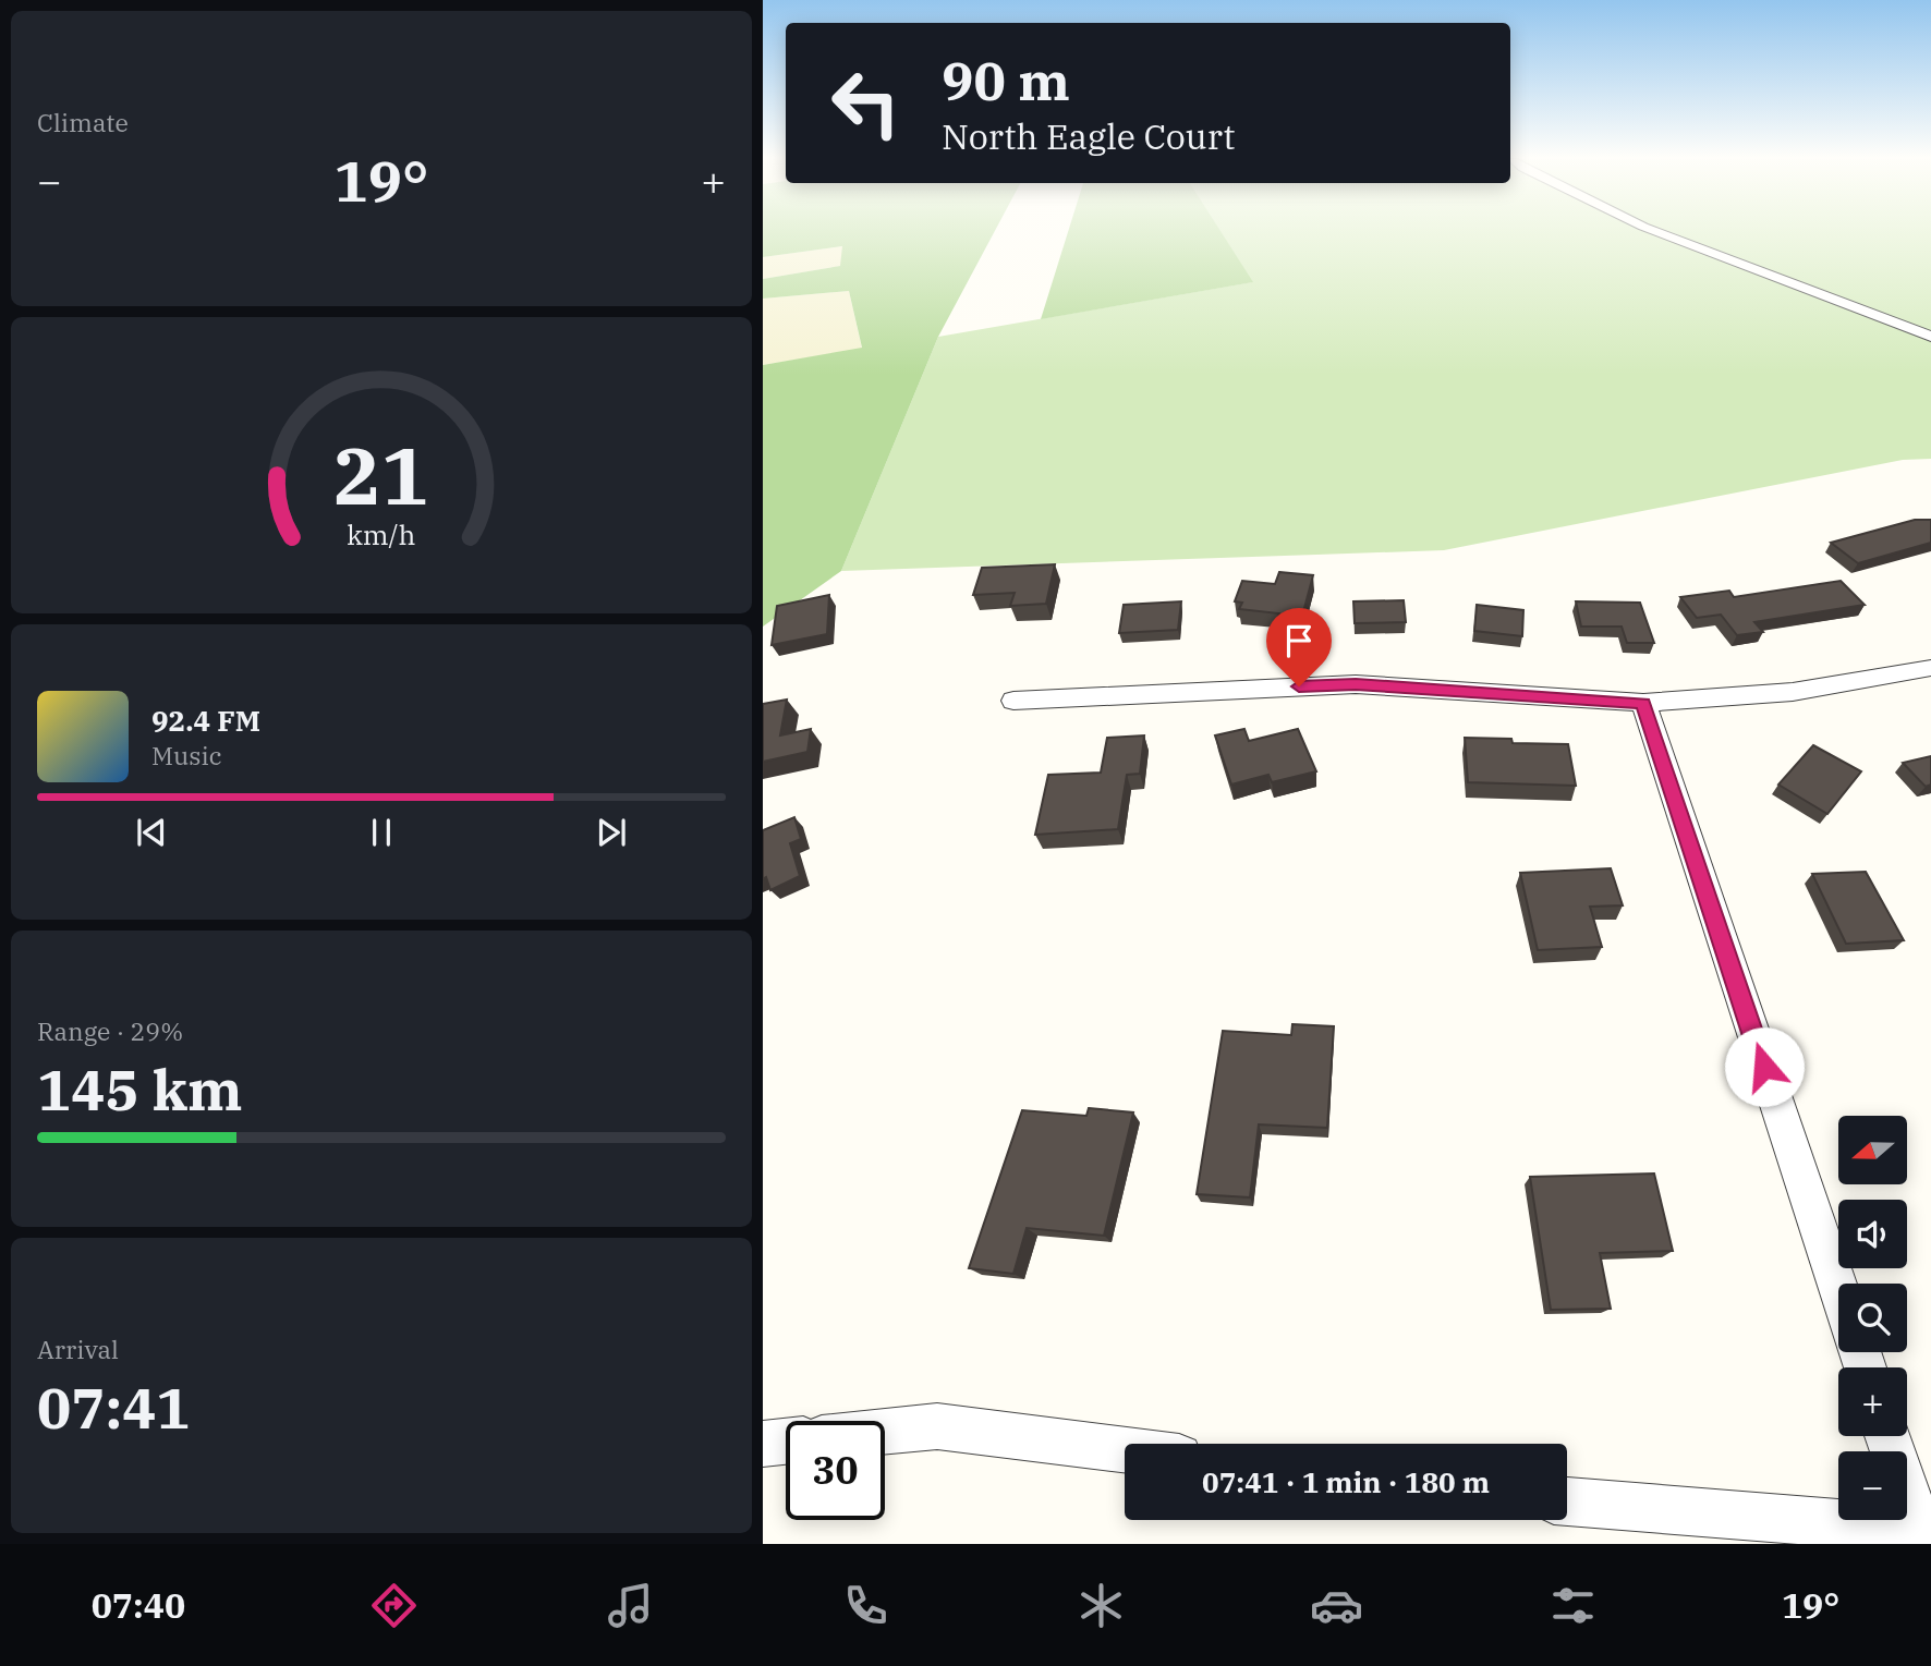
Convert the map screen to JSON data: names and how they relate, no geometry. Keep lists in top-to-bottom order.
{
  "north": "left",
  "page": {
    "tile": [
      "Climate",
      ["Range · 29%", "145 km"],
      ["Arrival", "07:41"]
    ],
    "turn": ["90 m", "North Eagle Court"],
    "heat": ["−", "19°", "+"],
    "song": ["92.4 FM", "Music"],
    "map_buttons": ["+", "−"],
    "limit": "30",
    "trip": "07:41 · 1 min · 180 m",
    "tabs": ["07:40", "19°"],
    "gauge": ["21", "km/h"]
  }
}
